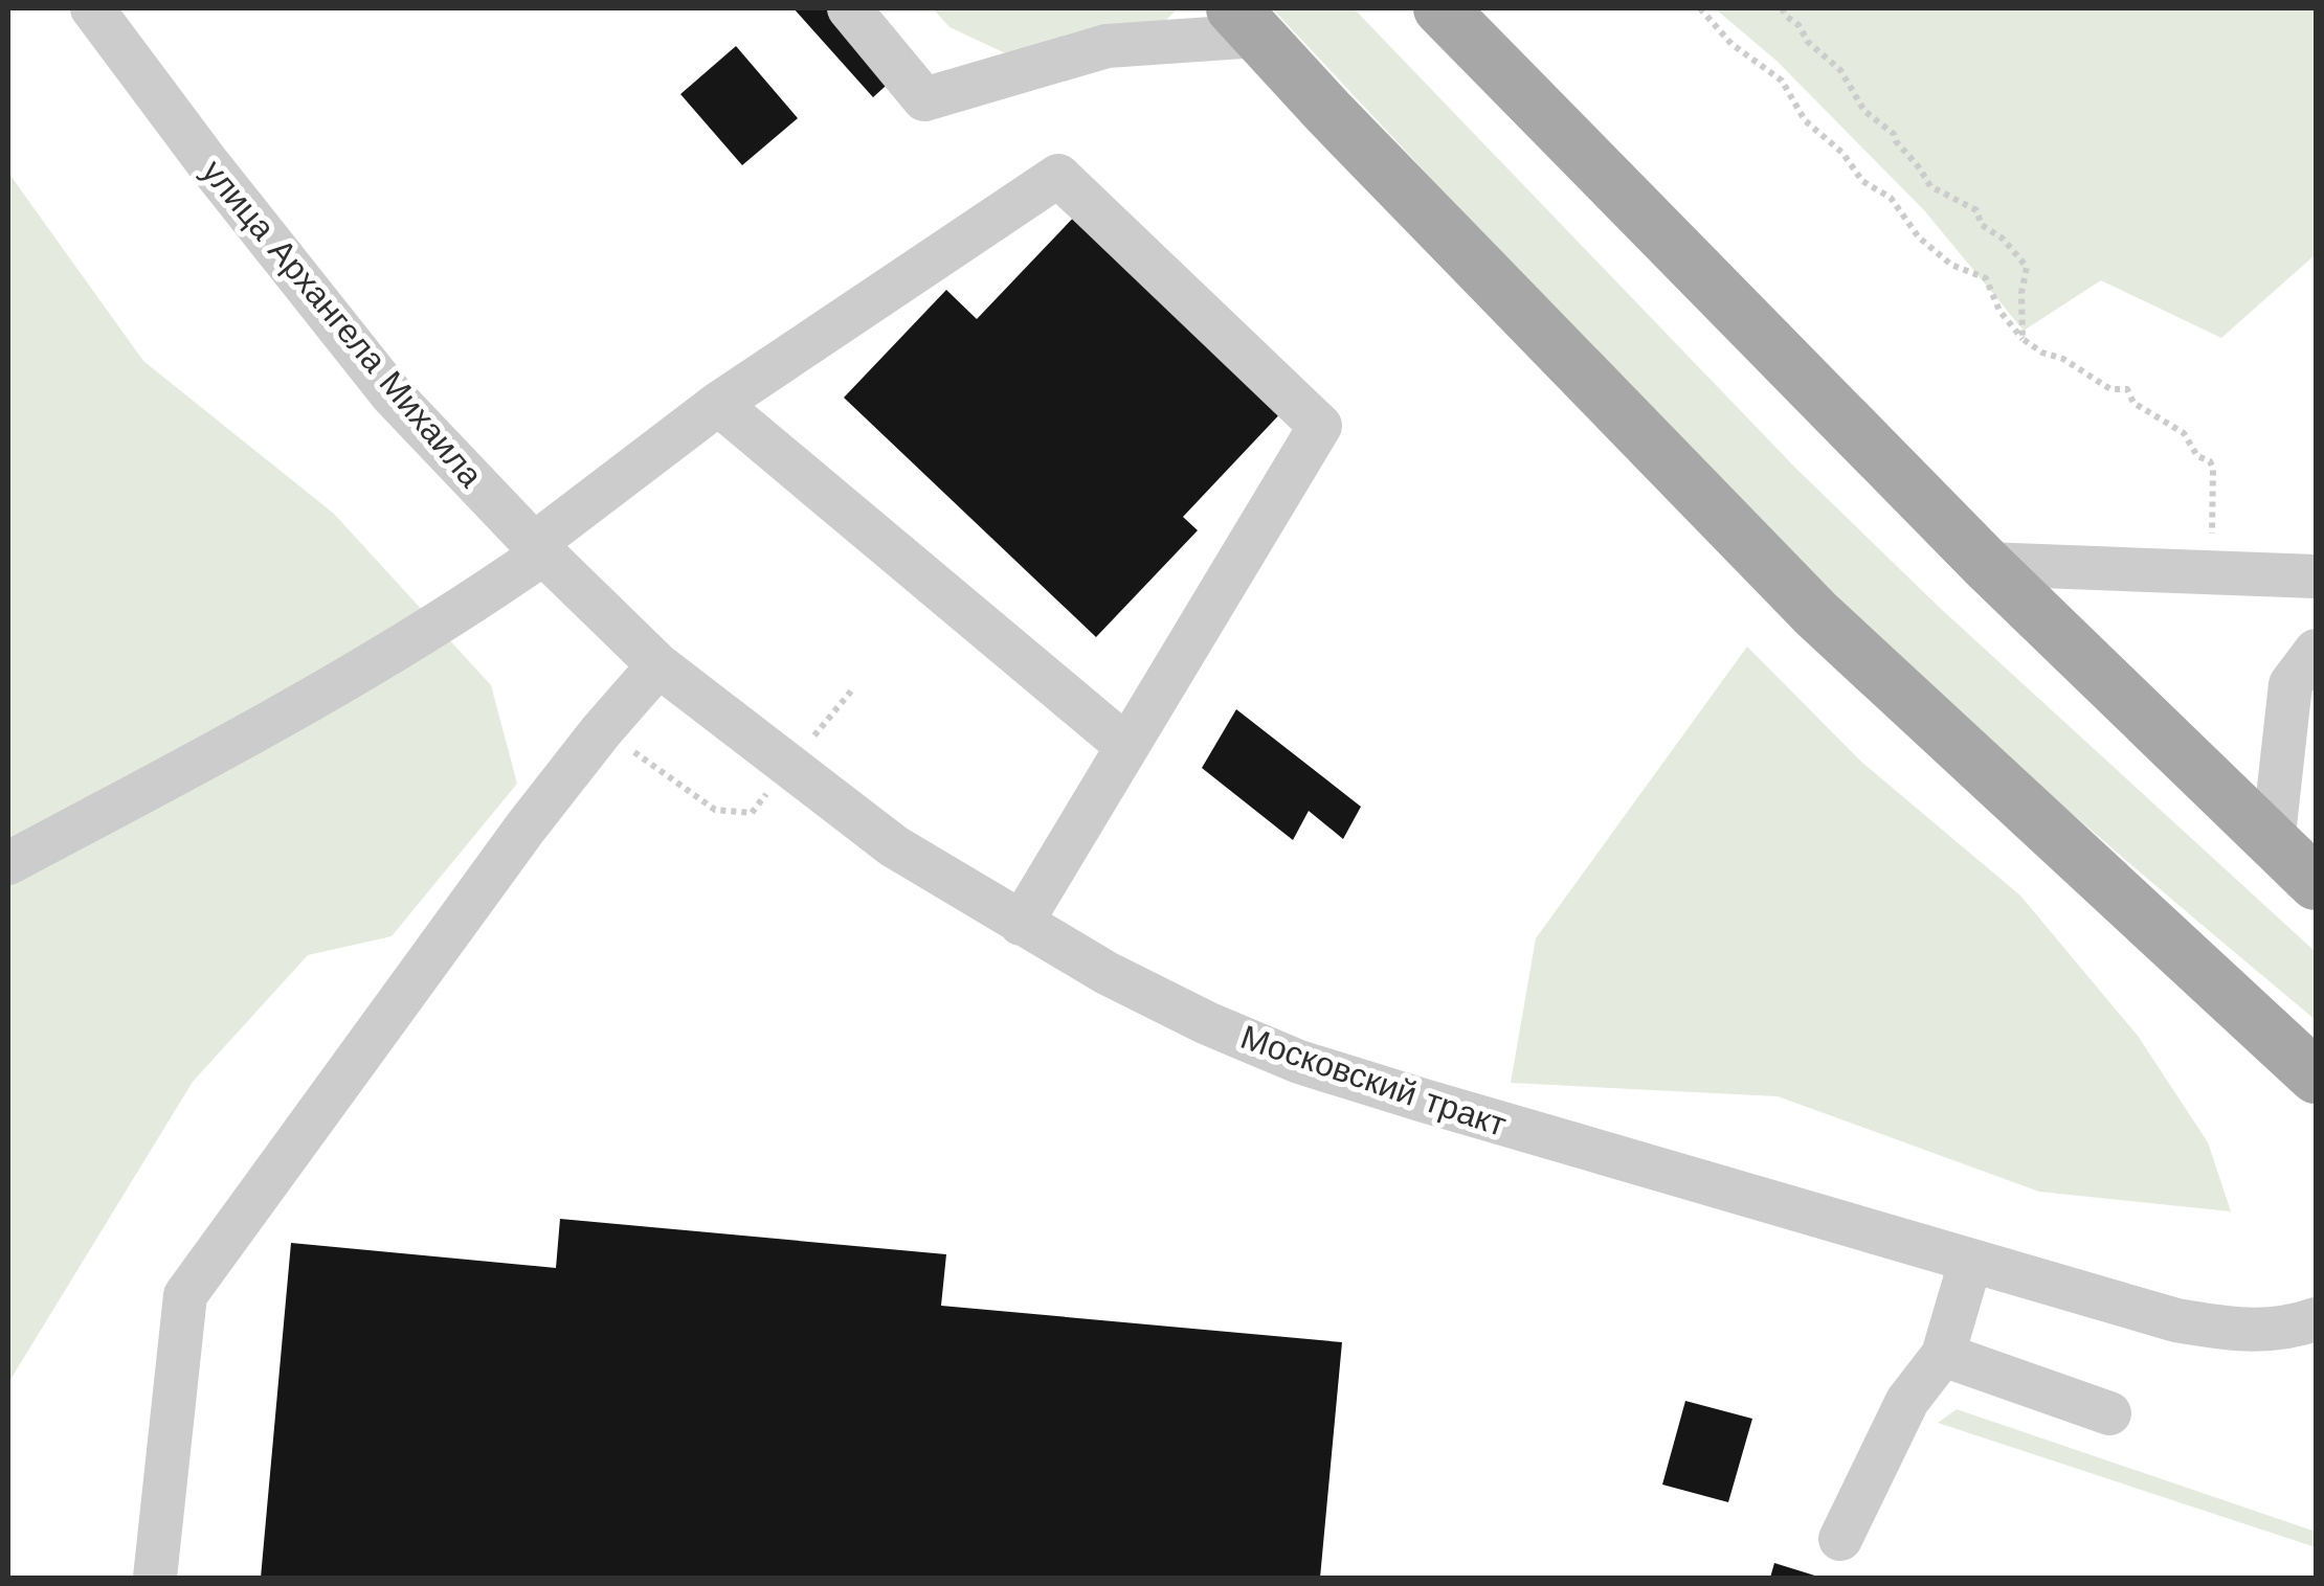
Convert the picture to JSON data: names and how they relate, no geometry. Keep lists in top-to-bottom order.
{
  "streets": {
    "street": ["улица Архангела Михаила", "Московский тракт"]
  },
  "crossings": [
    ["улица Архангела Михаила", "Московский тракт"]
  ]
}
